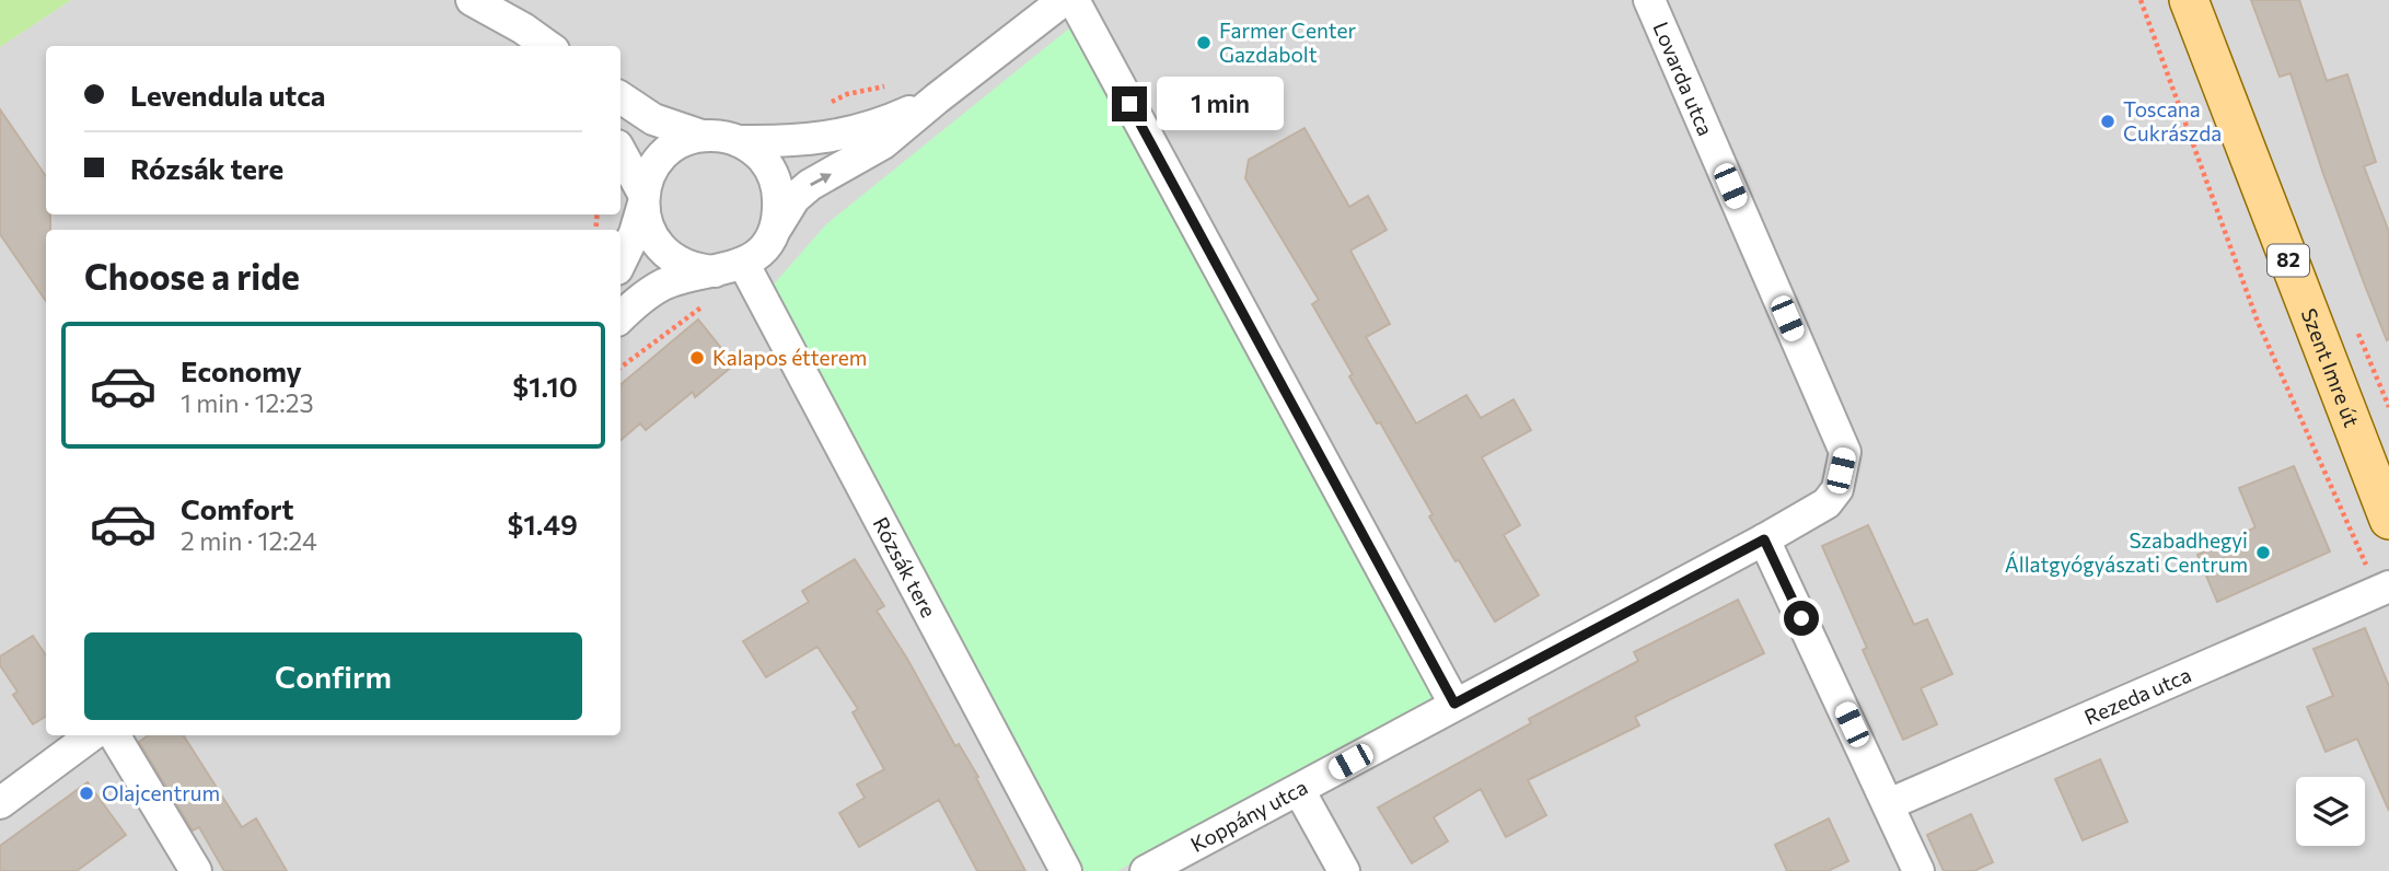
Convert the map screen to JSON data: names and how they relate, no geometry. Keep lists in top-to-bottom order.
{
  "streets": {
    "main road": ["82", "Szent Imre út"],
    "street": [
      "Lovarda utca",
      "Rózsák tere",
      "Rezeda utca",
      "Koppány utca"
    ]
  },
  "crossings": [
    ["Lovarda utca", "Koppány utca"]
  ],
  "places": [
    "Farmer Center Gazdabolt",
    "Toscana Cukrászda",
    "Kalapos étterem",
    "Szabadhegyi Állatgyógyászati Centrum",
    "Olajcentrum"
  ],
  "page": {
    "banner": ["Levendula utca", "Rózsák tere"],
    "bubble": "1 min",
    "heading": "Choose a ride",
    "list": [
      {
        "name": "Economy",
        "note": "1 min · 12:23",
        "value": "$1.10"
      },
      {
        "name": "Comfort",
        "note": "2 min · 12:24",
        "value": "$1.49"
      }
    ],
    "buttons": "Confirm"
  }
}
